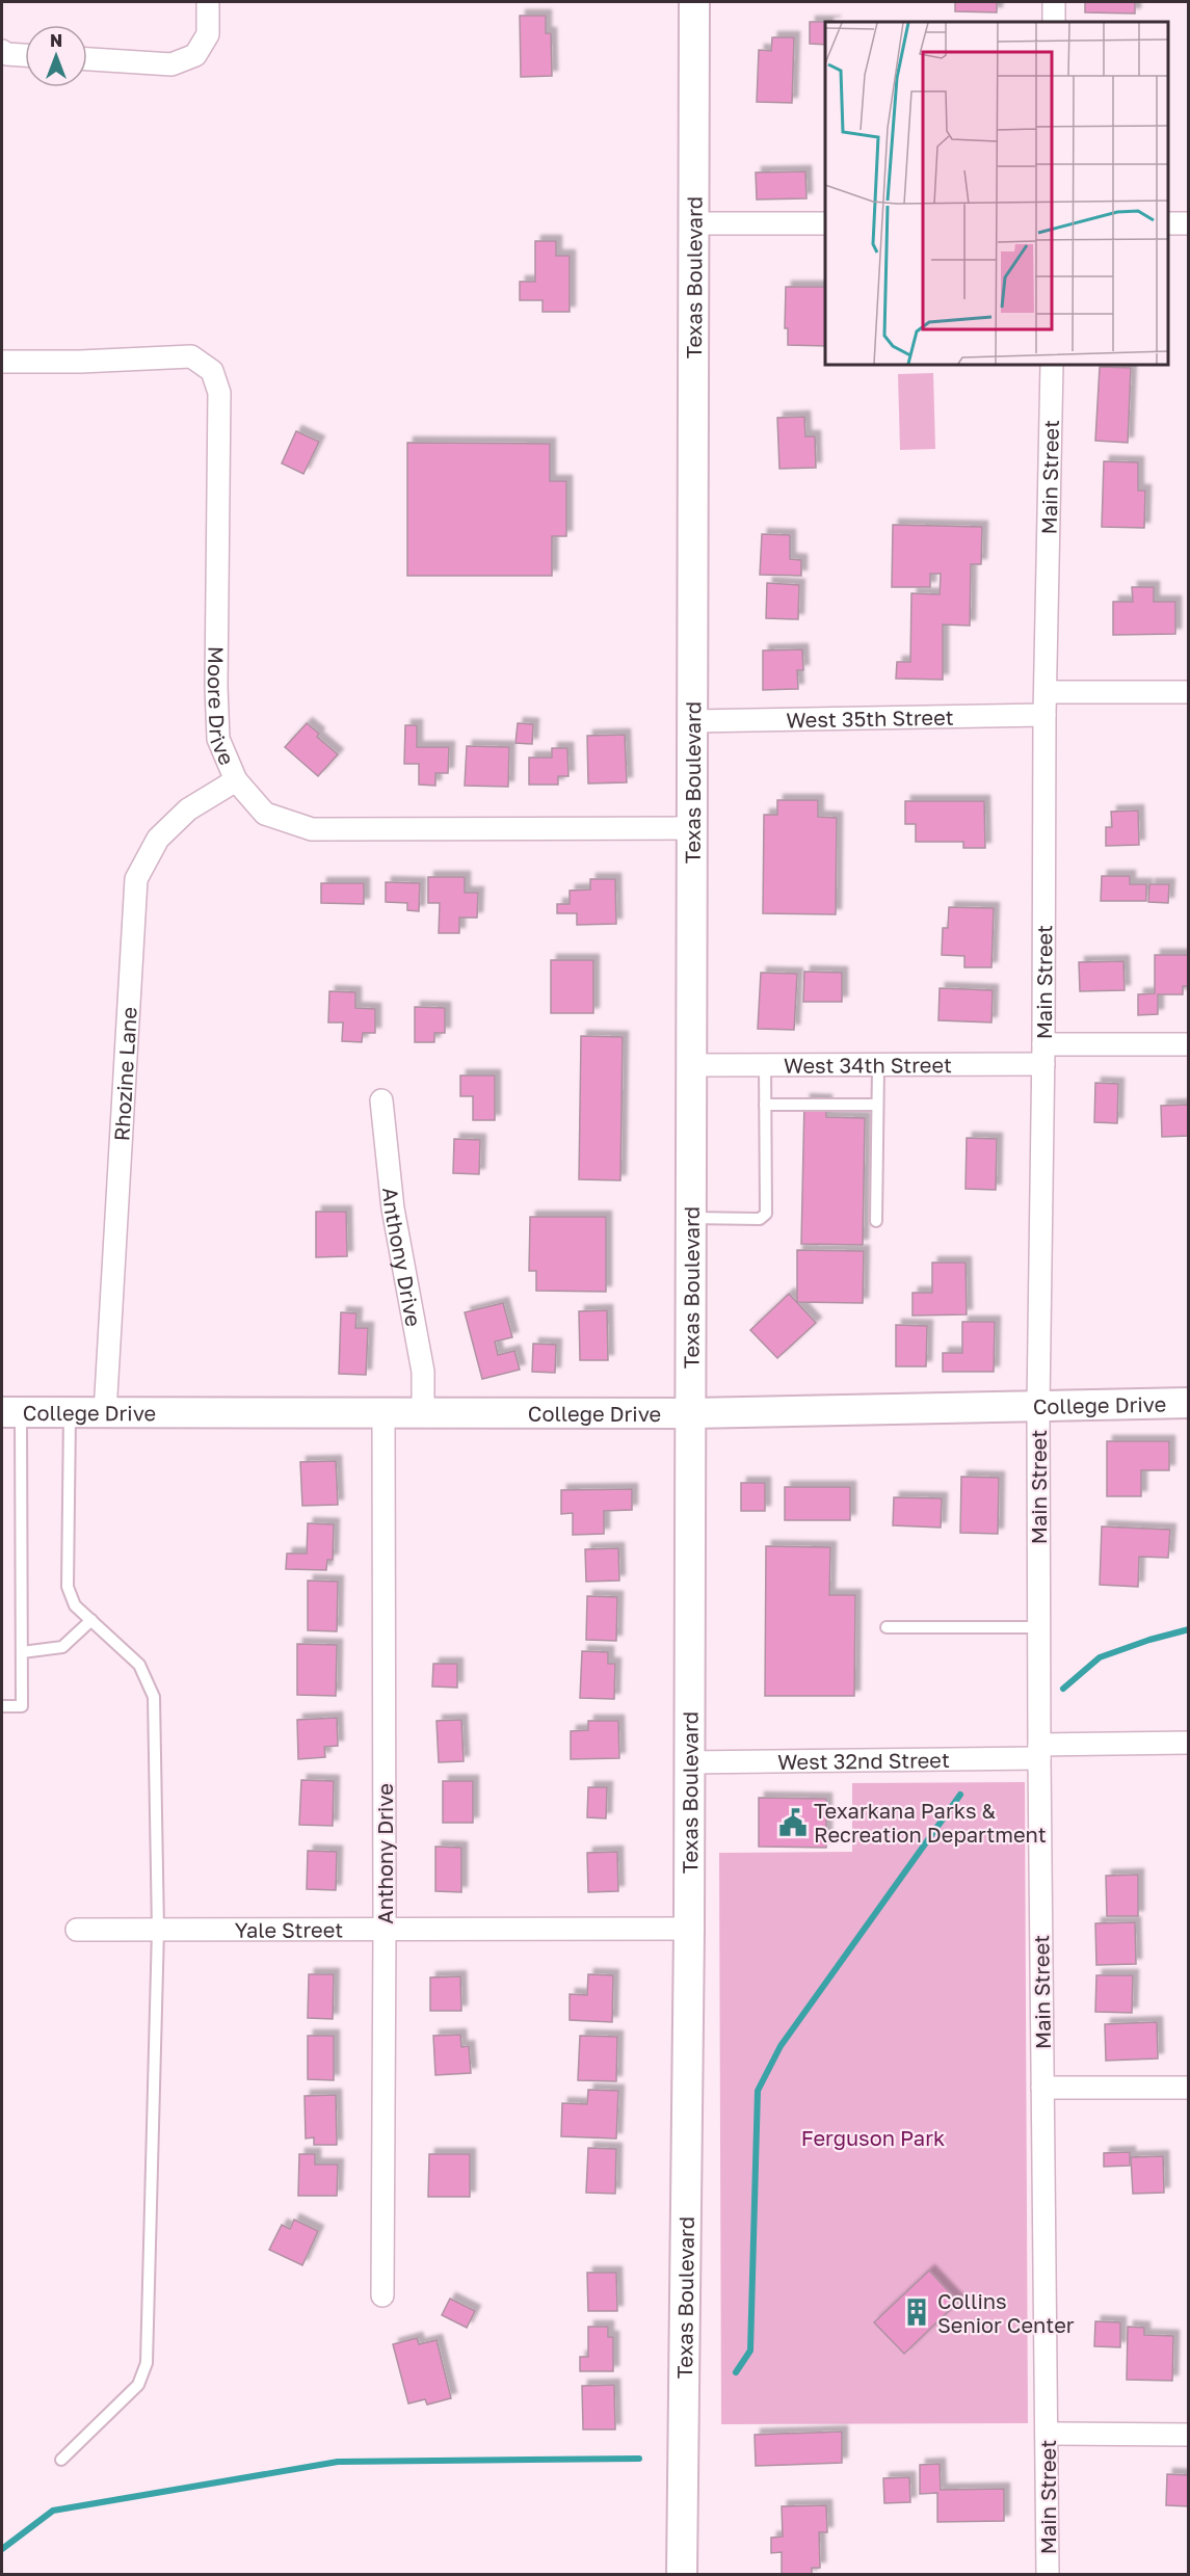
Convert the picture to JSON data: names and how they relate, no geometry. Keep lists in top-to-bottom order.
{
  "streets": {
    "main road": ["Texas Boulevard", "College Drive"],
    "street": [
      "Main Street",
      "Moore Drive",
      "West 35th Street",
      "West 34th Street",
      "Rhozine Lane",
      "Anthony Drive",
      "West 32nd Street",
      "Yale Street"
    ]
  },
  "crossings": [
    ["Texas Boulevard", "Moore Drive"],
    ["Texas Boulevard", "West 35th Street"],
    ["Texas Boulevard", "West 34th Street"],
    ["Texas Boulevard", "College Drive"],
    ["Texas Boulevard", "West 32nd Street"],
    ["Texas Boulevard", "Yale Street"],
    ["Main Street", "West 35th Street"],
    ["Main Street", "West 34th Street"],
    ["Main Street", "College Drive"],
    ["Main Street", "West 32nd Street"],
    ["Moore Drive", "Rhozine Lane"],
    ["Rhozine Lane", "College Drive"],
    ["Anthony Drive", "College Drive"],
    ["Anthony Drive", "Yale Street"]
  ],
  "parks": ["Ferguson Park"],
  "places": {
    "public building": ["Texarkana Parks & Recreation Department"],
    "building": ["Collins Senior Center"]
  },
  "north": "top"
}
